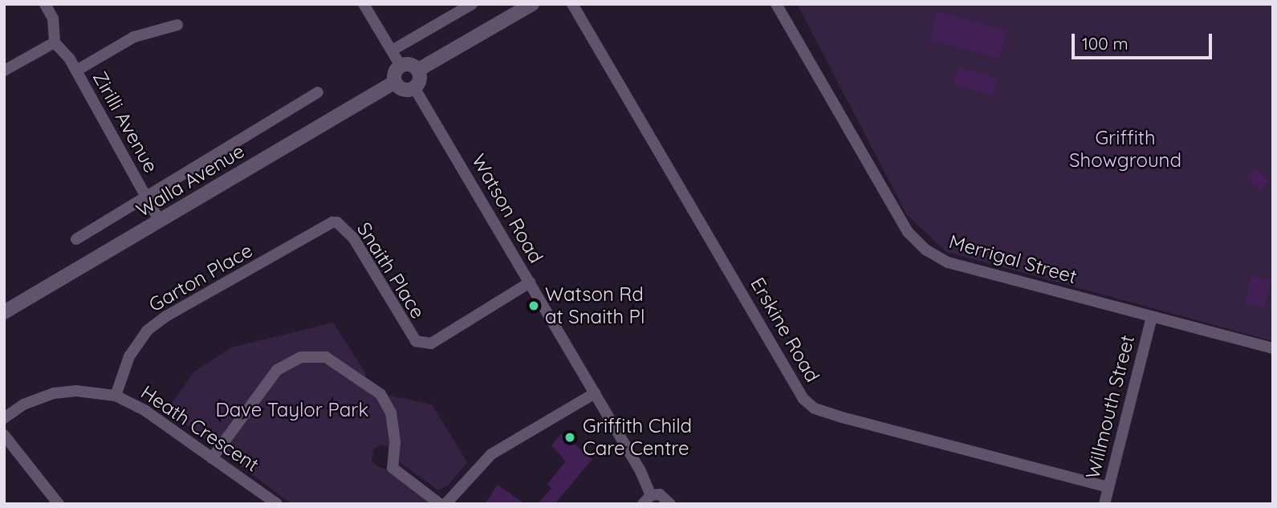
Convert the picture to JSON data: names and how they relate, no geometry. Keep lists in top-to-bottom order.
{
  "streets": {
    "street": [
      "Zirilli Avenue",
      "Walla Avenue",
      "Watson Road",
      "Merrigal Street",
      "Snaith Place",
      "Garton Place",
      "Erskine Road",
      "Willmouth Street",
      "Heath Crescent"
    ]
  },
  "crossings": [
    ["Zirilli Avenue", "Walla Avenue"],
    ["Walla Avenue", "Watson Road"],
    ["Watson Road", "Snaith Place"],
    ["Merrigal Street", "Willmouth Street"],
    ["Snaith Place", "Garton Place"],
    ["Garton Place", "Heath Crescent"],
    ["Erskine Road", "Willmouth Street"]
  ],
  "parks": ["Griffith Showground", "Dave Taylor Park"],
  "places": ["Watson Rd at Snaith Pl", "Griffith Child Care Centre"],
  "scale_bar": "100 m"
}
